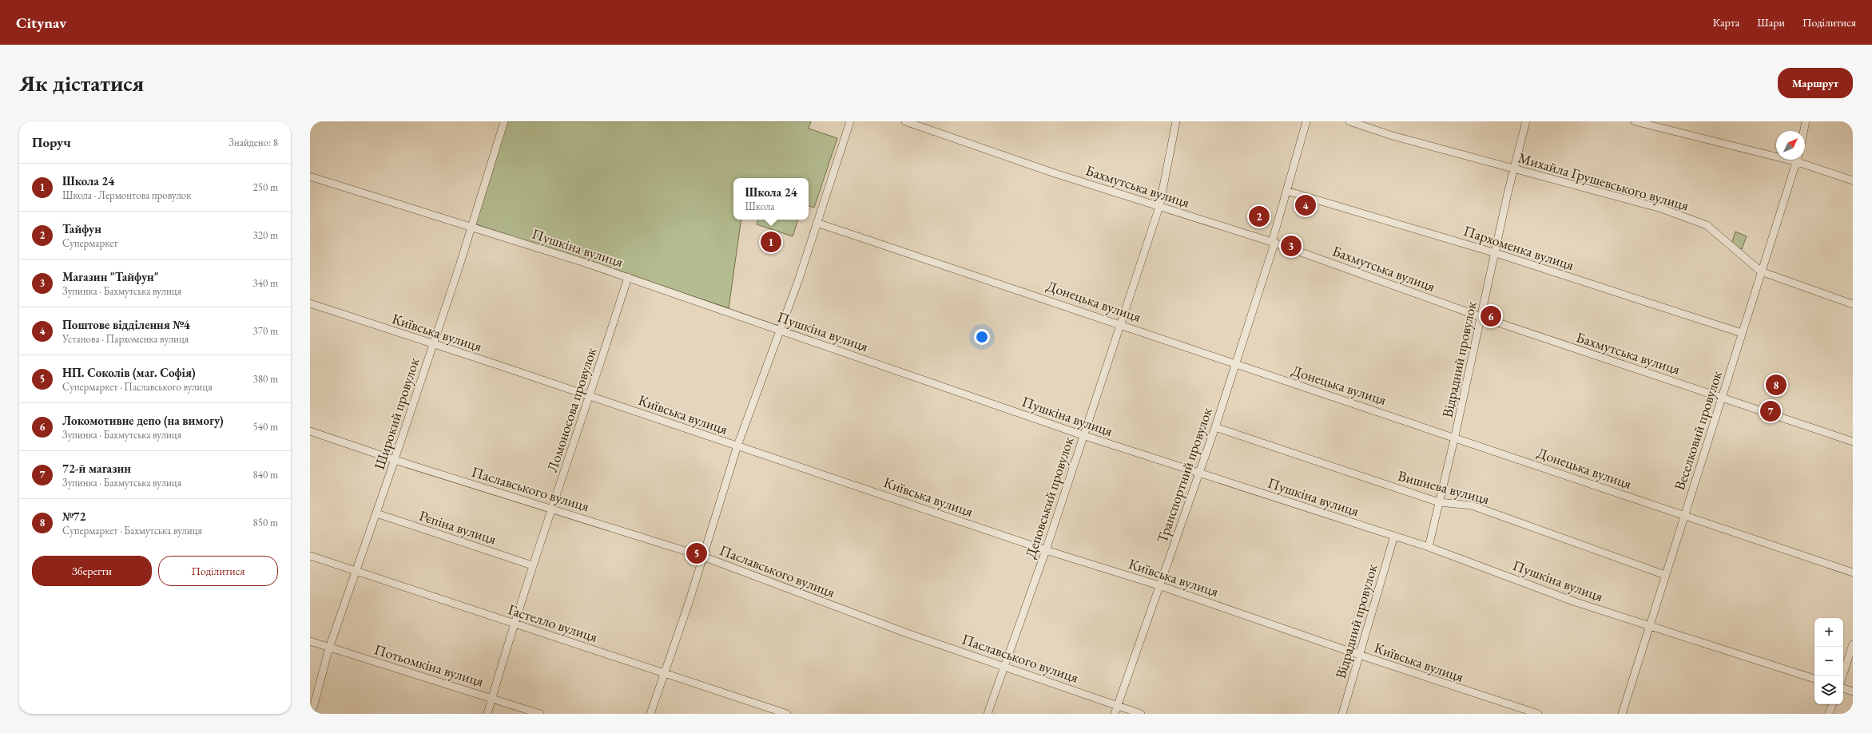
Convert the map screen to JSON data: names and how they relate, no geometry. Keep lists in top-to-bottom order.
{
  "streets": {
    "street": [
      "Михайла Грушевського вулиця",
      "Бахмутська вулиця",
      "Пушкіна вулиця",
      "Пархоменка вулиця",
      "Донецька вулиця",
      "Київська вулиця",
      "Відрадний провулок",
      "Ломоносова провулок",
      "Широкий провулок",
      "Веселковий провулок",
      "Транспортний провулок",
      "Вишнева вулиця",
      "Паславського вулиця",
      "Деповський провулок",
      "Рєпіна вулиця",
      "Гастелло вулиця",
      "Потьомкіна вулиця"
    ]
  },
  "crossings": [
    ["Михайла Грушевського вулиця", "Відрадний провулок"],
    ["Михайла Грушевського вулиця", "Веселковий провулок"],
    ["Бахмутська вулиця", "Відрадний провулок"],
    ["Бахмутська вулиця", "Веселковий провулок"],
    ["Бахмутська вулиця", "Транспортний провулок"],
    ["Бахмутська вулиця", "Деповський провулок"],
    ["Пушкіна вулиця", "Відрадний провулок"],
    ["Пушкіна вулиця", "Ломоносова провулок"],
    ["Пушкіна вулиця", "Широкий провулок"],
    ["Пушкіна вулиця", "Веселковий провулок"],
    ["Пушкіна вулиця", "Транспортний провулок"],
    ["Пушкіна вулиця", "Деповський провулок"],
    ["Пархоменка вулиця", "Відрадний провулок"],
    ["Пархоменка вулиця", "Веселковий провулок"],
    ["Пархоменка вулиця", "Транспортний провулок"],
    ["Донецька вулиця", "Відрадний провулок"],
    ["Донецька вулиця", "Веселковий провулок"],
    ["Донецька вулиця", "Транспортний провулок"],
    ["Донецька вулиця", "Деповський провулок"],
    ["Київська вулиця", "Відрадний провулок"],
    ["Київська вулиця", "Ломоносова провулок"],
    ["Київська вулиця", "Широкий провулок"],
    ["Київська вулиця", "Транспортний провулок"],
    ["Київська вулиця", "Деповський провулок"],
    ["Відрадний провулок", "Вишнева вулиця"],
    ["Ломоносова провулок", "Паславського вулиця"],
    ["Ломоносова провулок", "Рєпіна вулиця"],
    ["Ломоносова провулок", "Гастелло вулиця"],
    ["Ломоносова провулок", "Потьомкіна вулиця"],
    ["Широкий провулок", "Паславського вулиця"],
    ["Широкий провулок", "Рєпіна вулиця"],
    ["Широкий провулок", "Гастелло вулиця"],
    ["Широкий провулок", "Потьомкіна вулиця"],
    ["Веселковий провулок", "Вишнева вулиця"],
    ["Транспортний провулок", "Вишнева вулиця"],
    ["Транспортний провулок", "Паславського вулиця"],
    ["Паславського вулиця", "Деповський провулок"]
  ],
  "north": "top right",
  "page": {
    "header": "Citynav",
    "nav": ["Карта", "Шари", "Поділитися"],
    "buttons": [
      "Маршрут",
      ["Зберегти", "Поділитися"]
    ],
    "title": "Як дістатися",
    "heading": ["Поруч", "Знайдено: 8"],
    "list": [
      {
        "mark": "1",
        "name": "Школа 24",
        "note": "Школа · Лермонтова провулок",
        "value": "250 m"
      },
      {
        "mark": "2",
        "name": "Тайфун",
        "note": "Супермаркет",
        "value": "320 m"
      },
      {
        "mark": "3",
        "name": "Магазин \"Тайфун\"",
        "note": "Зупинка · Бахмутська вулиця",
        "value": "340 m"
      },
      {
        "mark": "4",
        "name": "Поштове відділення №4",
        "note": "Установа · Пархоменка вулиця",
        "value": "370 m"
      },
      {
        "mark": "5",
        "name": "НП. Соколів (маг. Софія)",
        "note": "Супермаркет · Паславського вулиця",
        "value": "380 m"
      },
      {
        "mark": "6",
        "name": "Локомотивне депо (на вимогу)",
        "note": "Зупинка · Бахмутська вулиця",
        "value": "540 m"
      },
      {
        "mark": "7",
        "name": "72-й магазин",
        "note": "Зупинка · Бахмутська вулиця",
        "value": "840 m"
      },
      {
        "mark": "8",
        "name": "№72",
        "note": "Супермаркет · Бахмутська вулиця",
        "value": "850 m"
      }
    ],
    "popup": ["Школа 24", "Школа"],
    "pins": [
      "4",
      "2",
      "1",
      "3",
      "6",
      "8",
      "7",
      "5"
    ],
    "map_buttons": ["+", "−"]
  }
}
